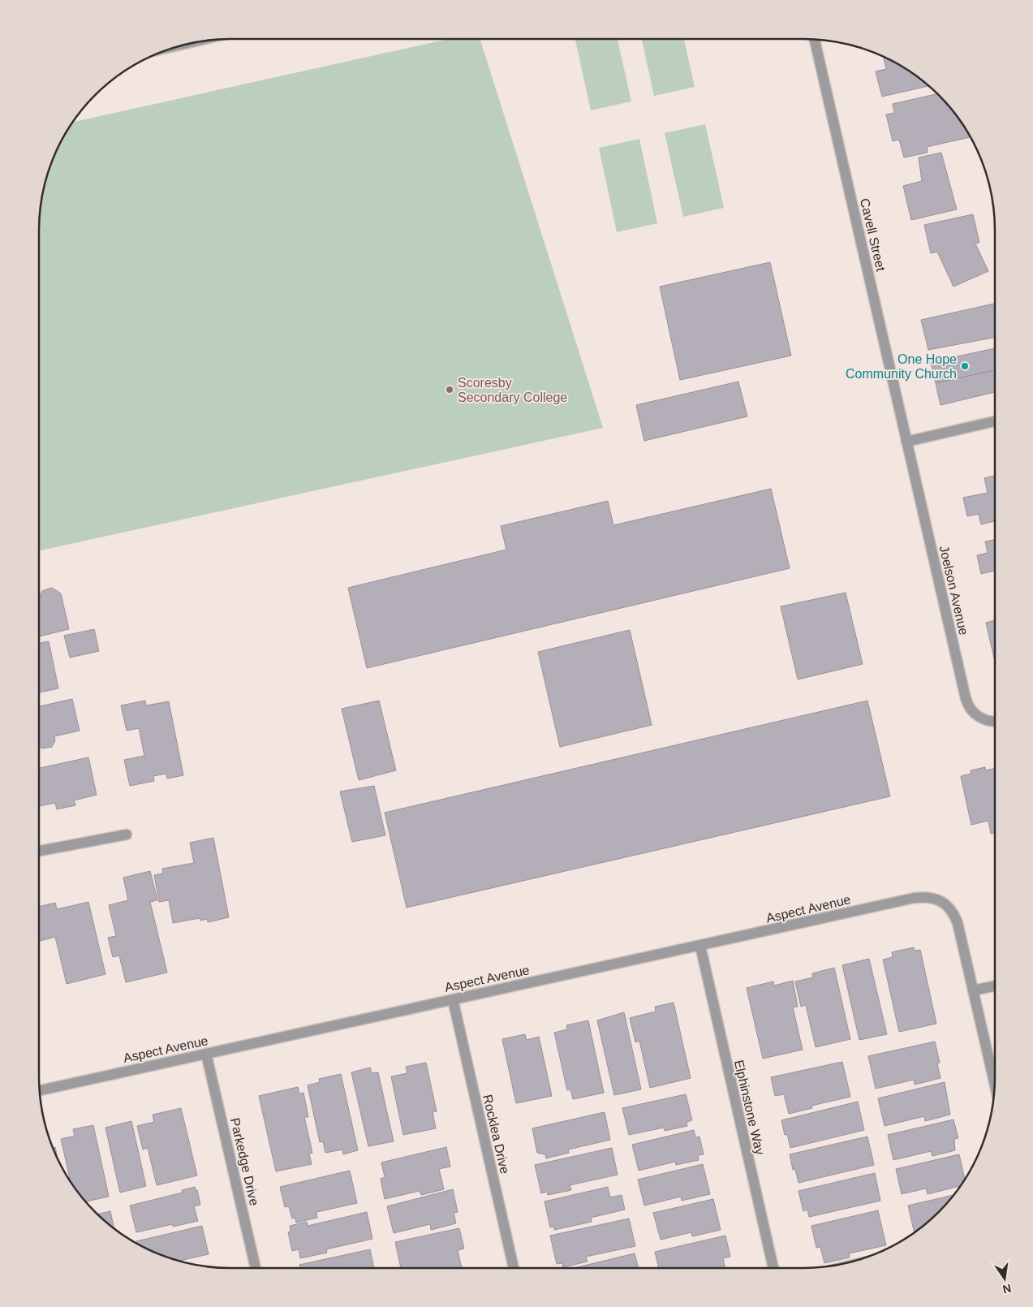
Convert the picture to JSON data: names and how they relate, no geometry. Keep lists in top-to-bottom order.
{
  "streets": {
    "street": [
      "Cavell Street",
      "Joelson Avenue",
      "Aspect Avenue",
      "Elphinstone Way",
      "Rocklea Drive",
      "Parkedge Drive"
    ]
  },
  "crossings": [
    ["Cavell Street", "Joelson Avenue"],
    ["Aspect Avenue", "Elphinstone Way"],
    ["Aspect Avenue", "Rocklea Drive"],
    ["Aspect Avenue", "Parkedge Drive"]
  ],
  "places": ["One Hope Community Church", "Scoresby Secondary College"],
  "north": "bottom"
}
